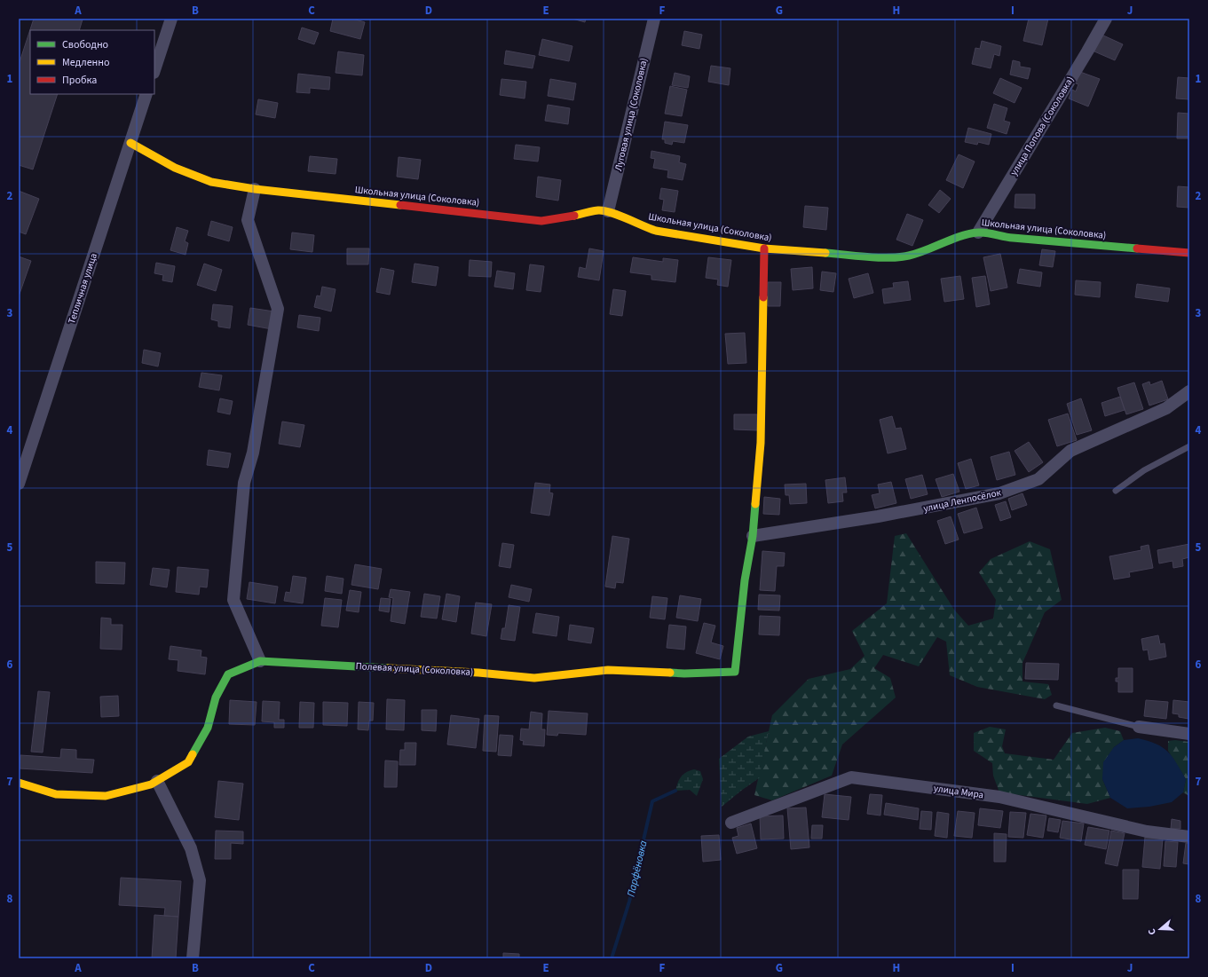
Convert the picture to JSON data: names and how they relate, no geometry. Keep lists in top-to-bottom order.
{
  "streets": {
    "street": [
      "Луговая улица (Соколовка)",
      "улица Попова (Соколовка)",
      "Школьная улица (Соколовка)",
      "Тепличная улица",
      "улица Ленпосёлок",
      "Полевая улица (Соколовка)",
      "улица Мира"
    ]
  },
  "crossings": [
    ["Луговая улица (Соколовка)", "Школьная улица (Соколовка)"],
    ["улица Попова (Соколовка)", "Школьная улица (Соколовка)"],
    ["Школьная улица (Соколовка)", "Тепличная улица"],
    ["улица Ленпосёлок", "Полевая улица (Соколовка)"]
  ],
  "water": ["Парфёновка"],
  "legend": ["Свободно", "Медленно", "Пробка"],
  "north": "left",
  "grid": {
    "columns": [
      "A",
      "B",
      "C",
      "D",
      "E",
      "F",
      "G",
      "H",
      "I",
      "J"
    ],
    "rows": [
      "1",
      "2",
      "3",
      "4",
      "5",
      "6",
      "7",
      "8"
    ]
  }
}
